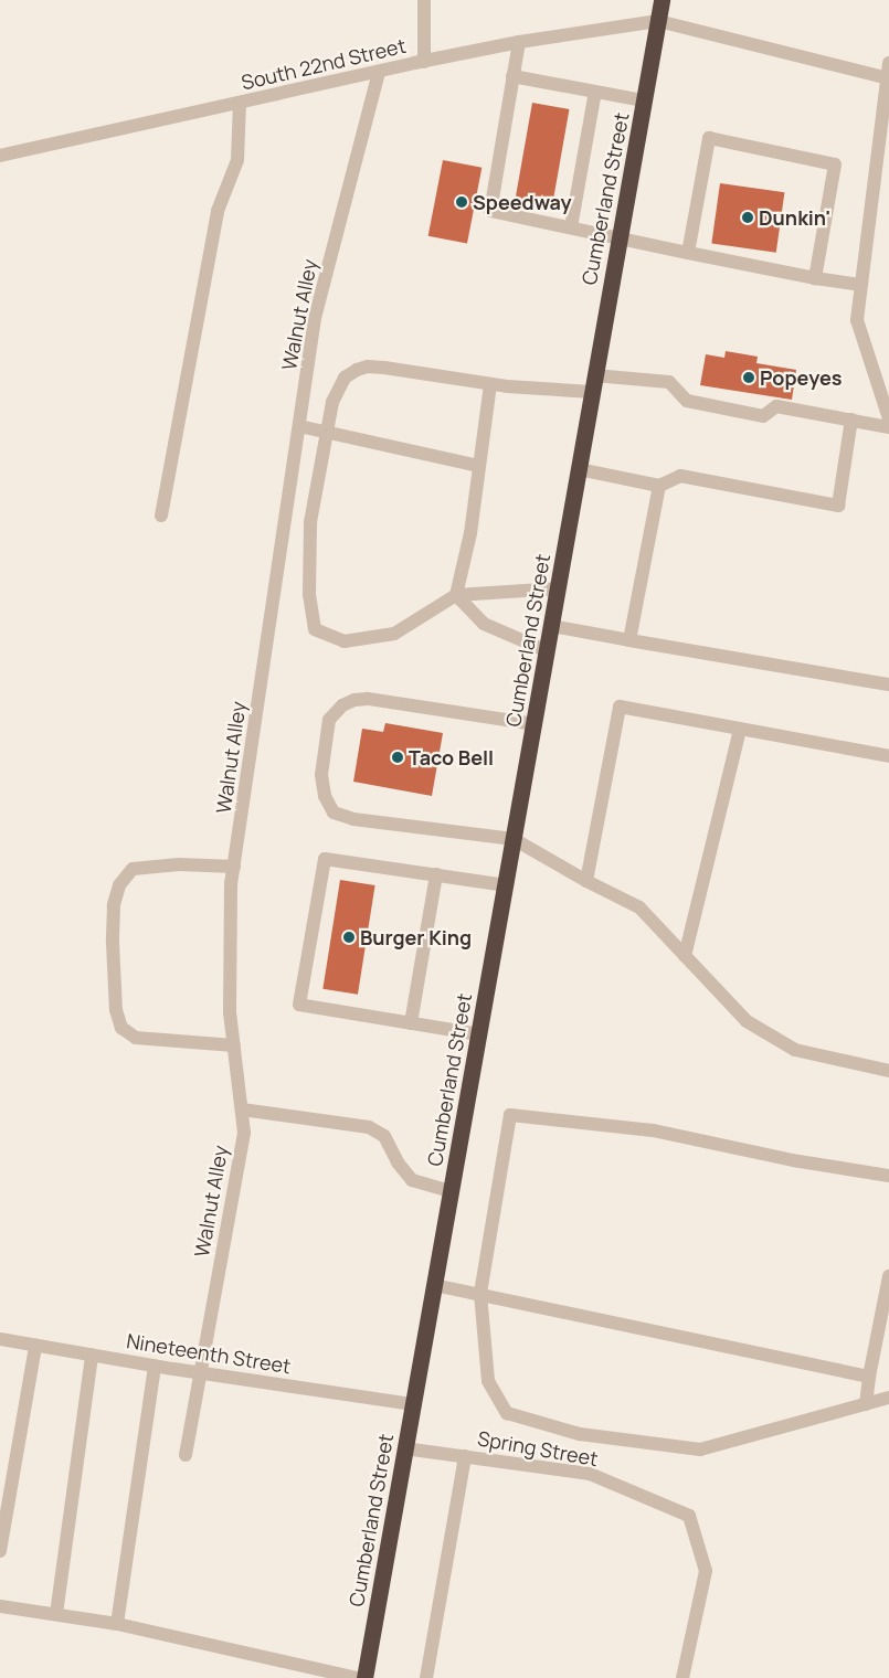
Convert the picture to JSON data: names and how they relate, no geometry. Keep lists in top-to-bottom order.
{
  "streets": {
    "highway": ["Cumberland Street"],
    "street": [
      "South 22nd Street",
      "Walnut Alley",
      "Nineteenth Street",
      "Spring Street"
    ]
  },
  "crossings": [
    ["South 22nd Street", "Cumberland Street"],
    ["South 22nd Street", "Walnut Alley"],
    ["Cumberland Street", "Nineteenth Street"],
    ["Cumberland Street", "Spring Street"],
    ["Walnut Alley", "Nineteenth Street"]
  ],
  "places": [
    "Speedway",
    "Dunkin'",
    "Popeyes",
    "Taco Bell",
    "Burger King"
  ]
}
